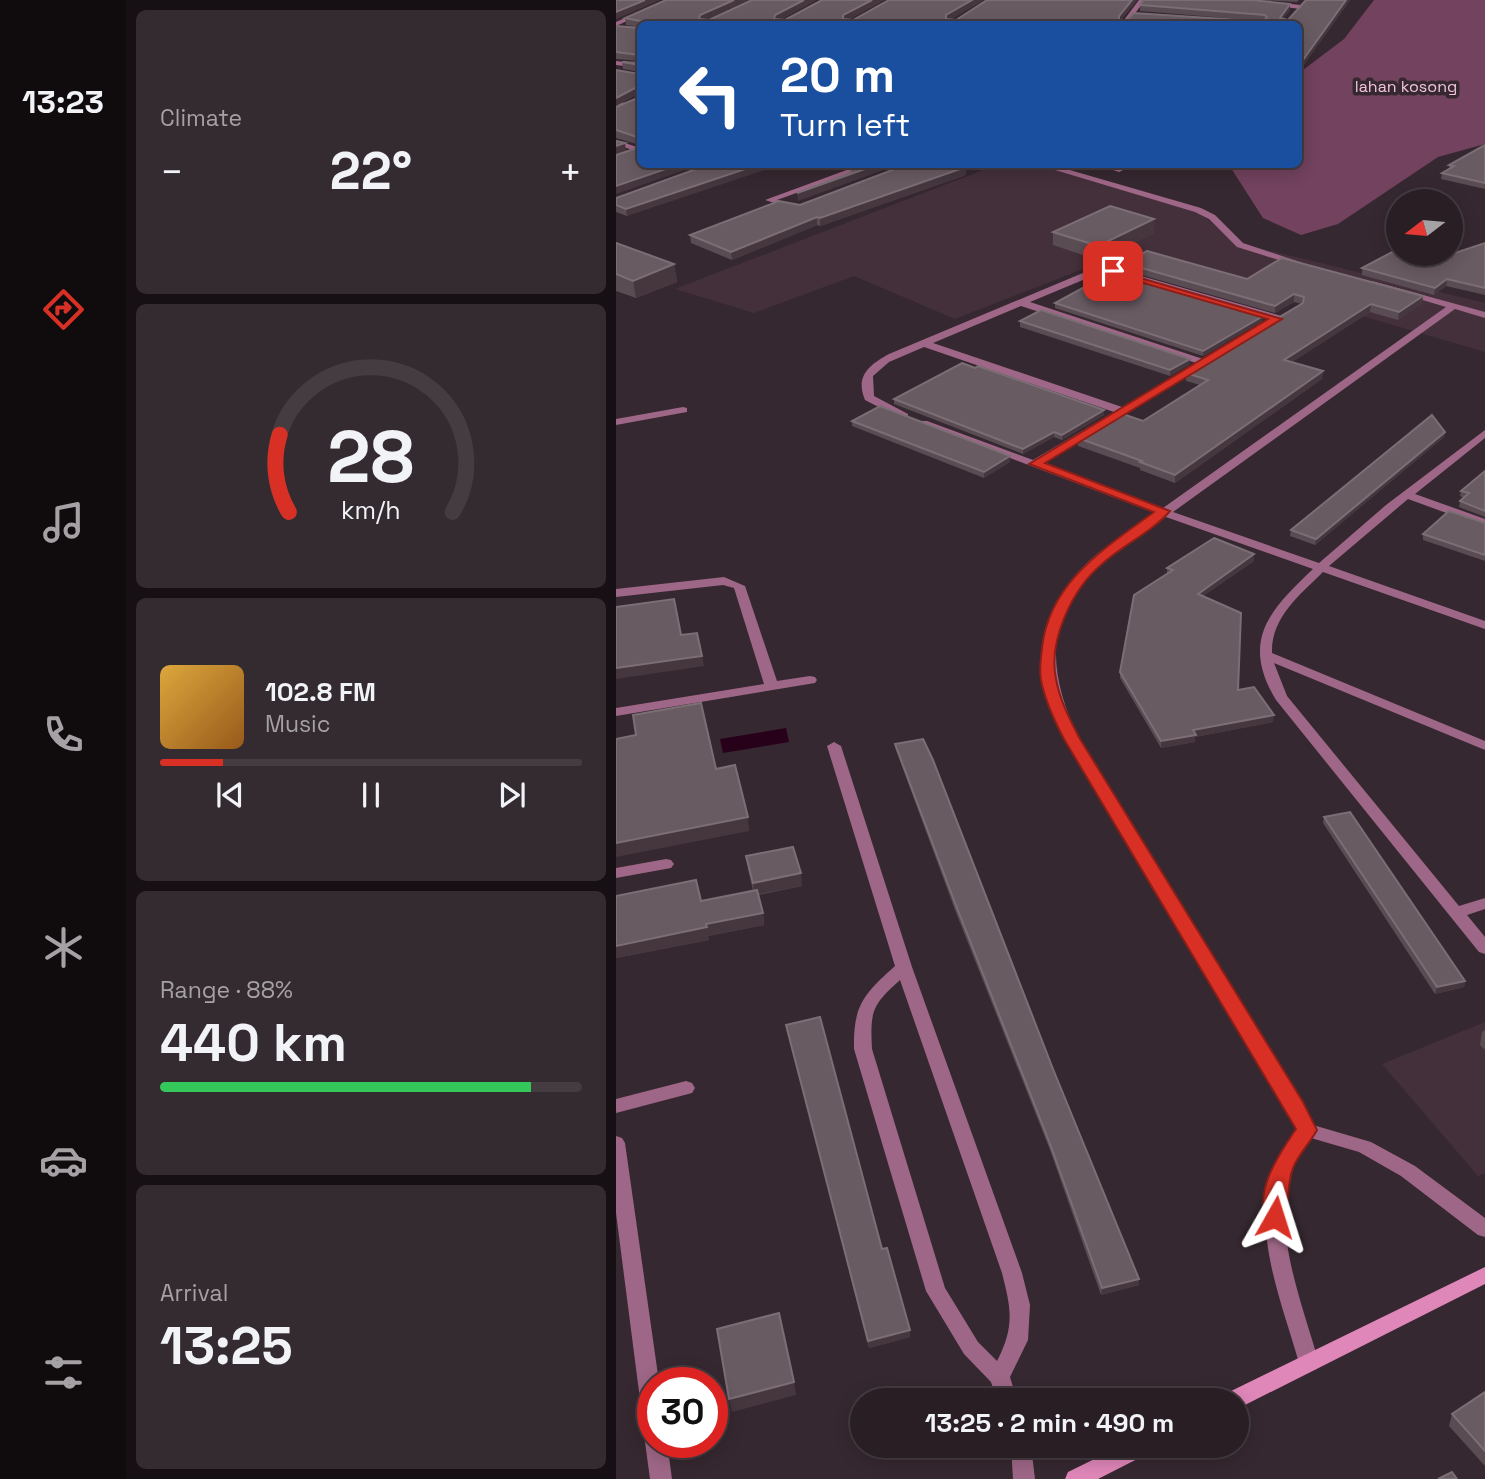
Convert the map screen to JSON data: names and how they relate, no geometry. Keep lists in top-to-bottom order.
{
  "parks": ["lahan kosong"],
  "north": "left",
  "page": {
    "tabs": "13:23",
    "tile": [
      "Climate",
      ["Range · 88%", "440 km"],
      ["Arrival", "13:25"]
    ],
    "turn": ["20 m", "Turn left"],
    "heat": ["−", "22°", "+"],
    "song": ["102.8 FM", "Music"],
    "limit": "30",
    "trip": "13:25 · 2 min · 490 m",
    "gauge": ["28", "km/h"]
  }
}
